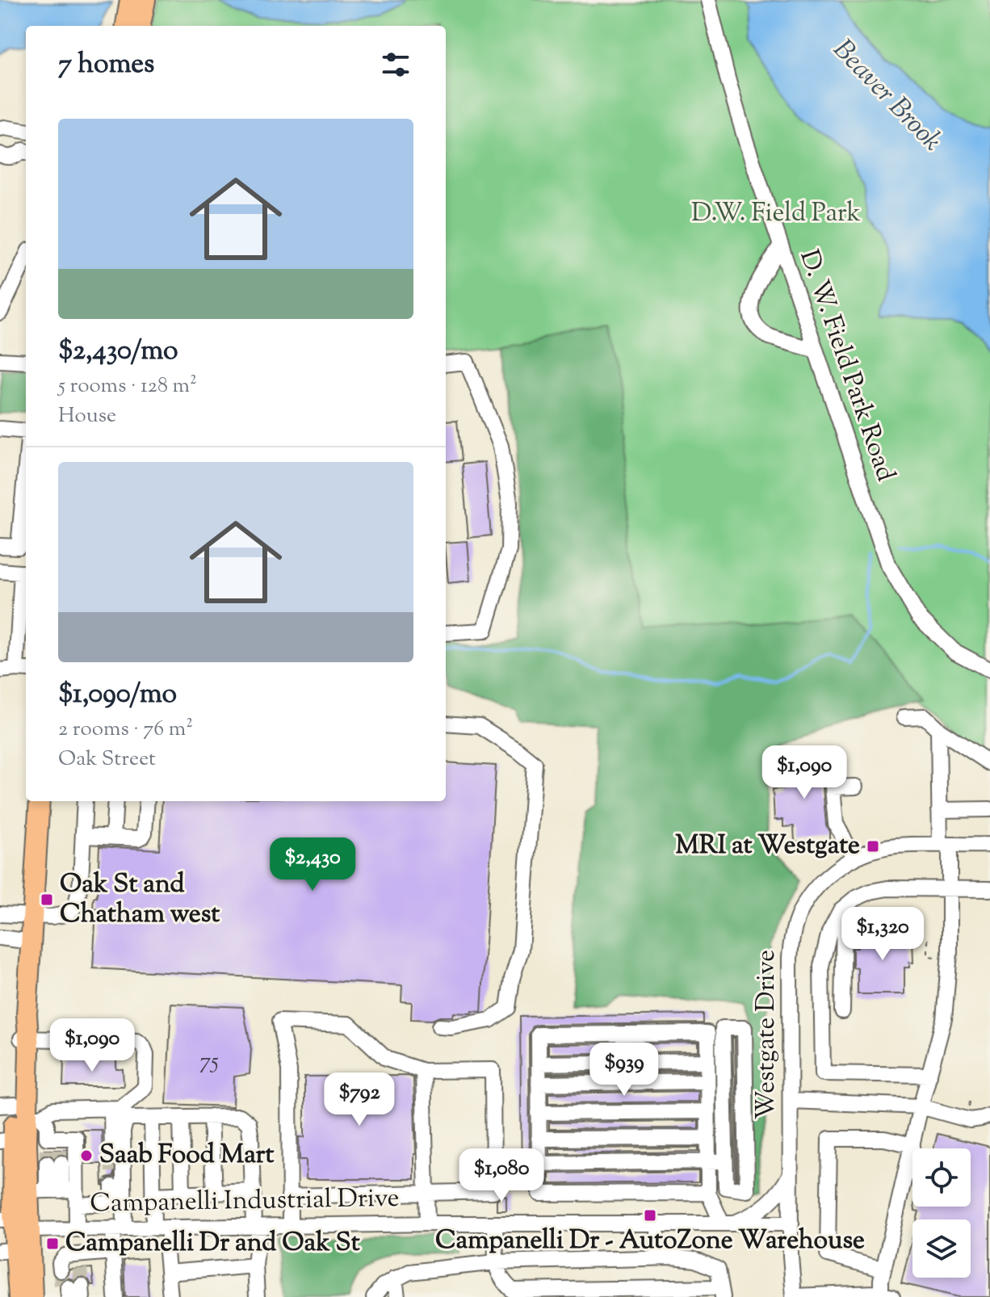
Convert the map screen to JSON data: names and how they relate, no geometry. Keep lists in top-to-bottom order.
{
  "streets": {
    "street": ["D. W. Field Park Road", "Westgate Drive", "Campanelli Industrial Drive"]
  },
  "crossings": [
    ["Westgate Drive", "Campanelli Industrial Drive"]
  ],
  "water": ["Beaver Brook"],
  "parks": ["D.W. Field Park"],
  "places": {
    "transit": [
      "MRI at Westgate",
      "Oak St and Chatham west",
      "Campanelli Dr - AutoZone Warehouse",
      "Campanelli Dr and Oak St"
    ],
    "other": ["Saab Food Mart"]
  },
  "house_numbers": ["75"],
  "page": {
    "heading": "7 homes",
    "list": [
      {
        "name": "$2,430/mo",
        "note": "5 rooms · 128 m² · House"
      },
      {
        "name": "$1,090/mo",
        "note": "2 rooms · 76 m² · Oak Street"
      }
    ],
    "price": [
      "$1,090",
      "$2,430",
      "$1,320",
      "$1,090",
      "$939",
      "$792",
      "$1,080"
    ]
  }
}
